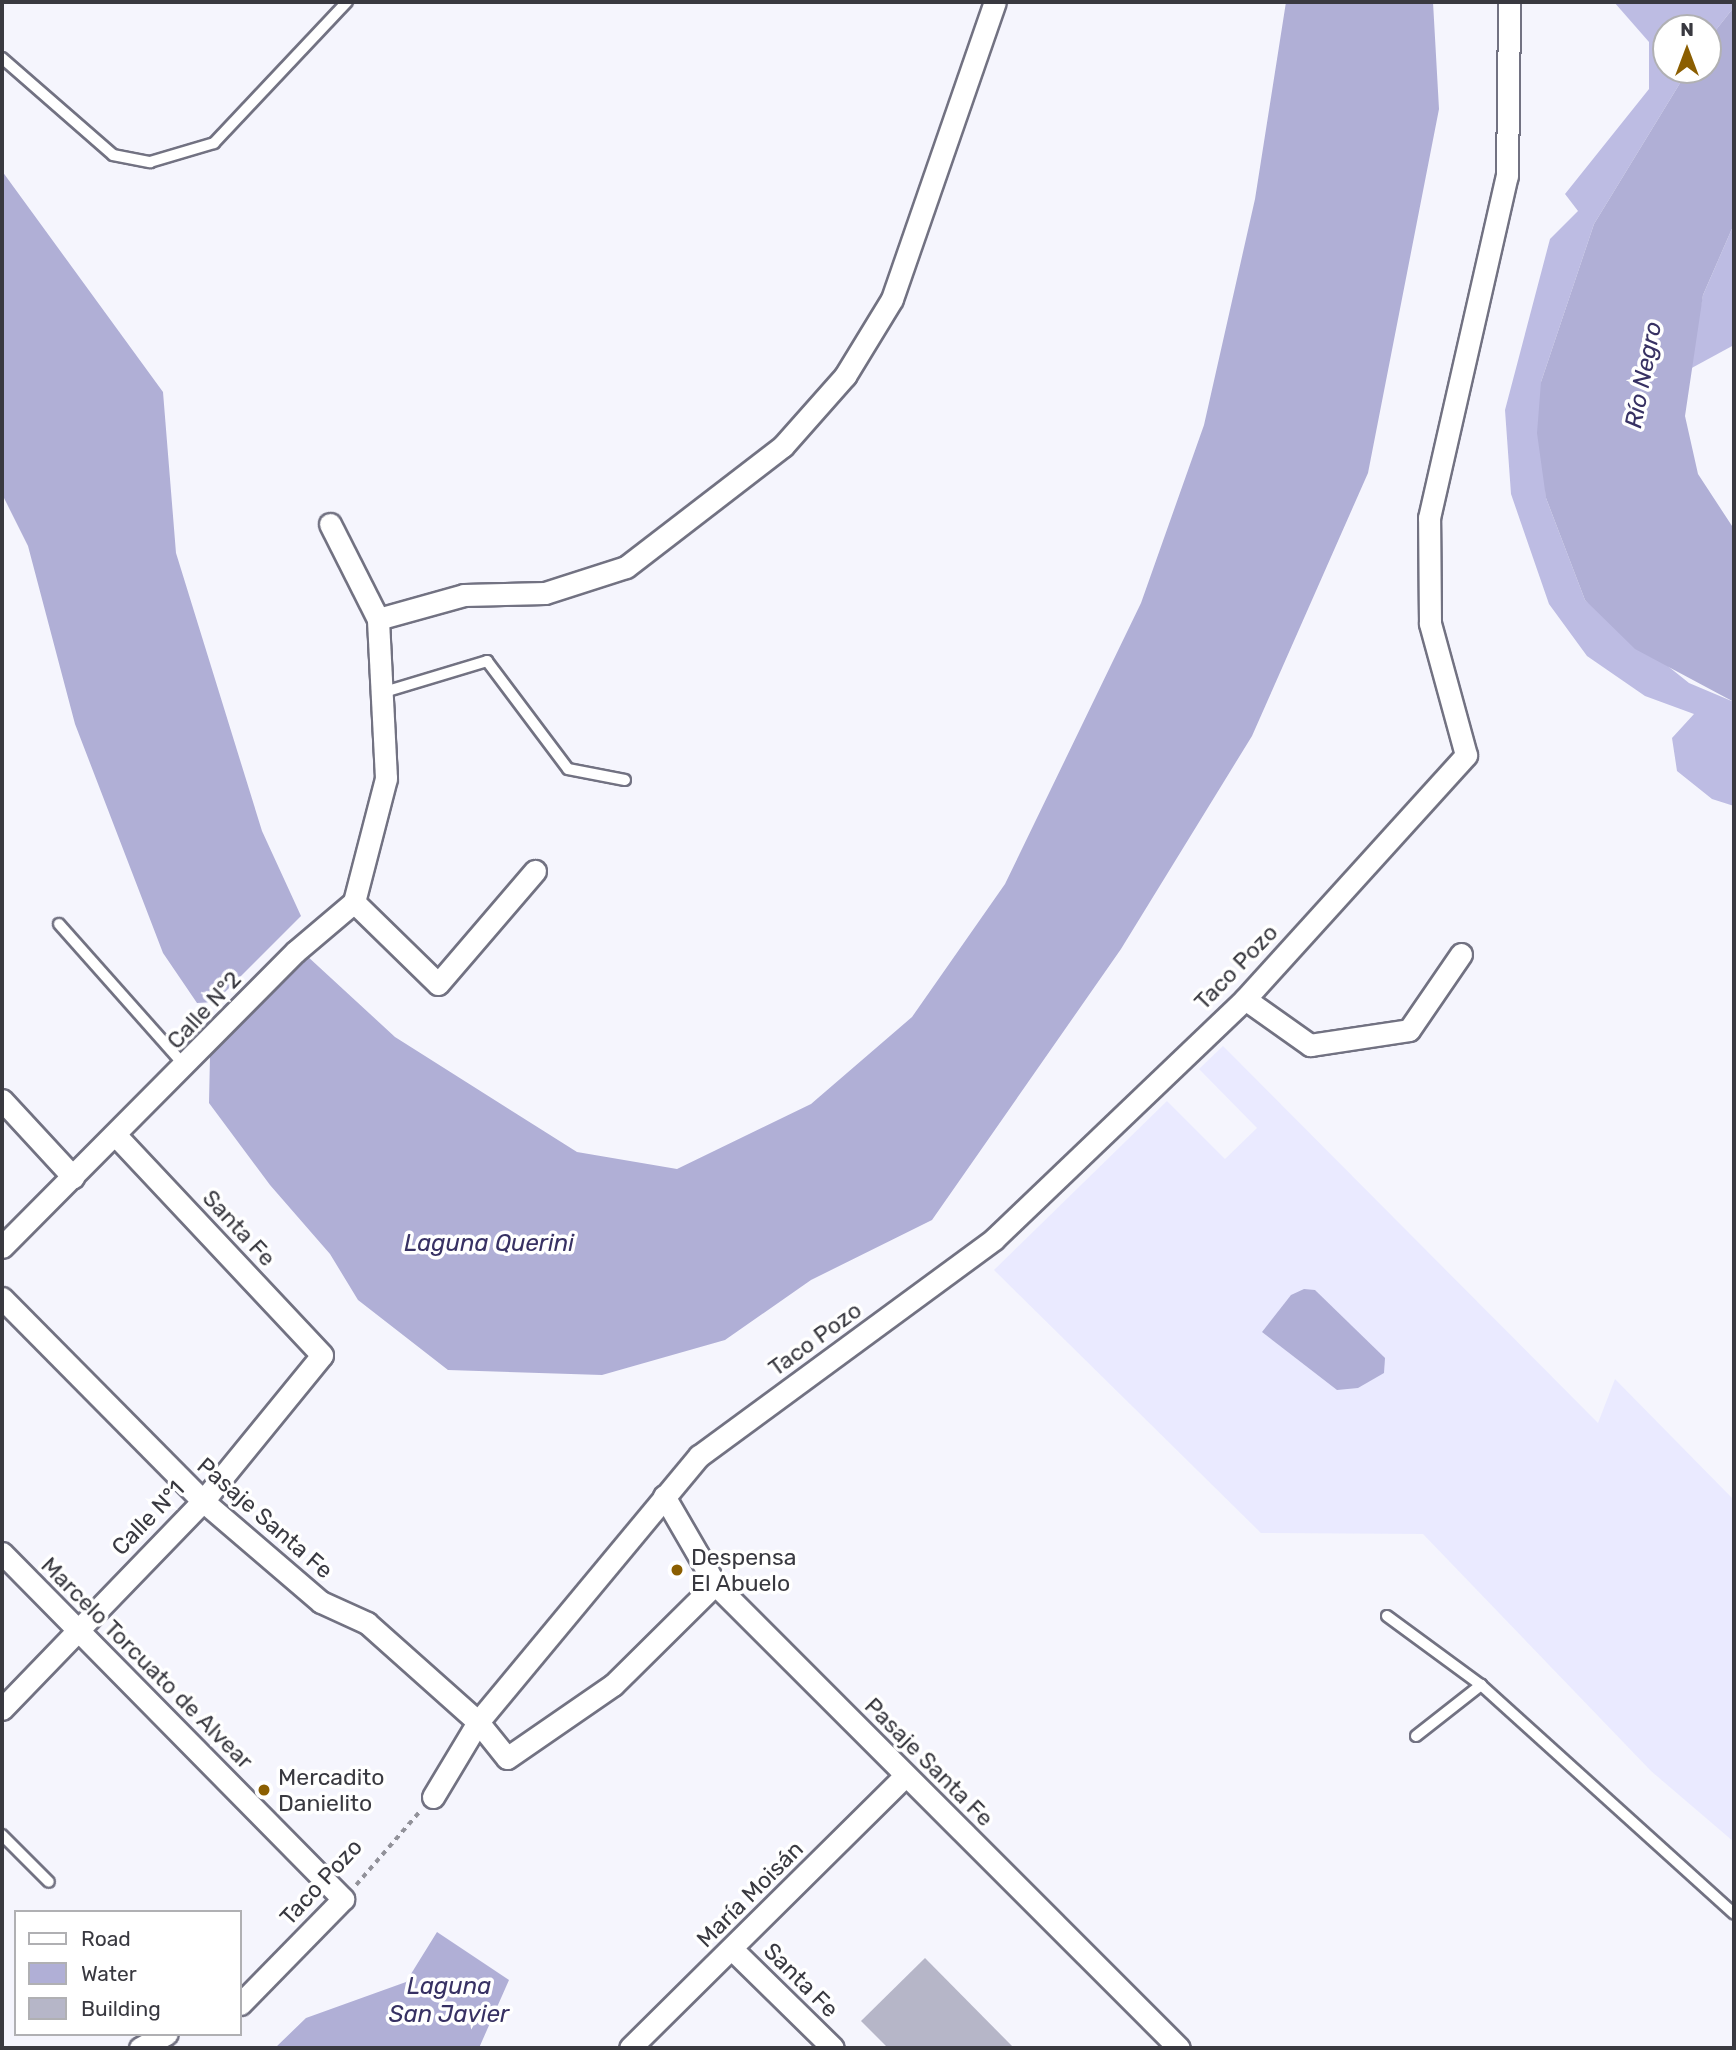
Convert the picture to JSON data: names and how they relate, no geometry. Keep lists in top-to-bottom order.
{
  "streets": {
    "street": [
      "Taco Pozo",
      "Calle N°2",
      "Santa Fe",
      "Calle N°1",
      "Pasaje Santa Fe",
      "Marcelo Torcuato de Alvear",
      "María Moisán"
    ]
  },
  "crossings": [
    ["Taco Pozo", "Pasaje Santa Fe"],
    ["Taco Pozo", "Marcelo Torcuato de Alvear"],
    ["Calle N°2", "Santa Fe"],
    ["Santa Fe", "Calle N°1"],
    ["Santa Fe", "María Moisán"],
    ["Calle N°1", "Pasaje Santa Fe"],
    ["Calle N°1", "Marcelo Torcuato de Alvear"],
    ["Pasaje Santa Fe", "María Moisán"]
  ],
  "water": ["Río Negro", "Laguna Querini", "Laguna San Javier"],
  "places": ["Despensa El Abuelo", "Mercadito Danielito"],
  "legend": ["Road", "Water", "Building"],
  "north": "top"
}
